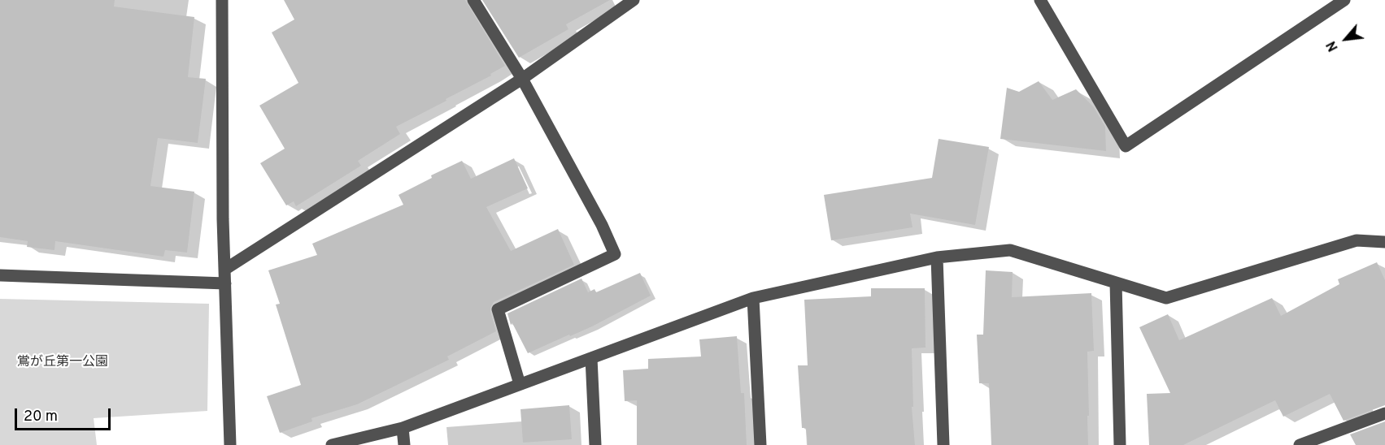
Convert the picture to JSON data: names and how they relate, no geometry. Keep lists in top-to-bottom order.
{
  "parks": ["鴬が丘第一公園"],
  "scale_bar": "20 m",
  "north": "bottom left"
}
